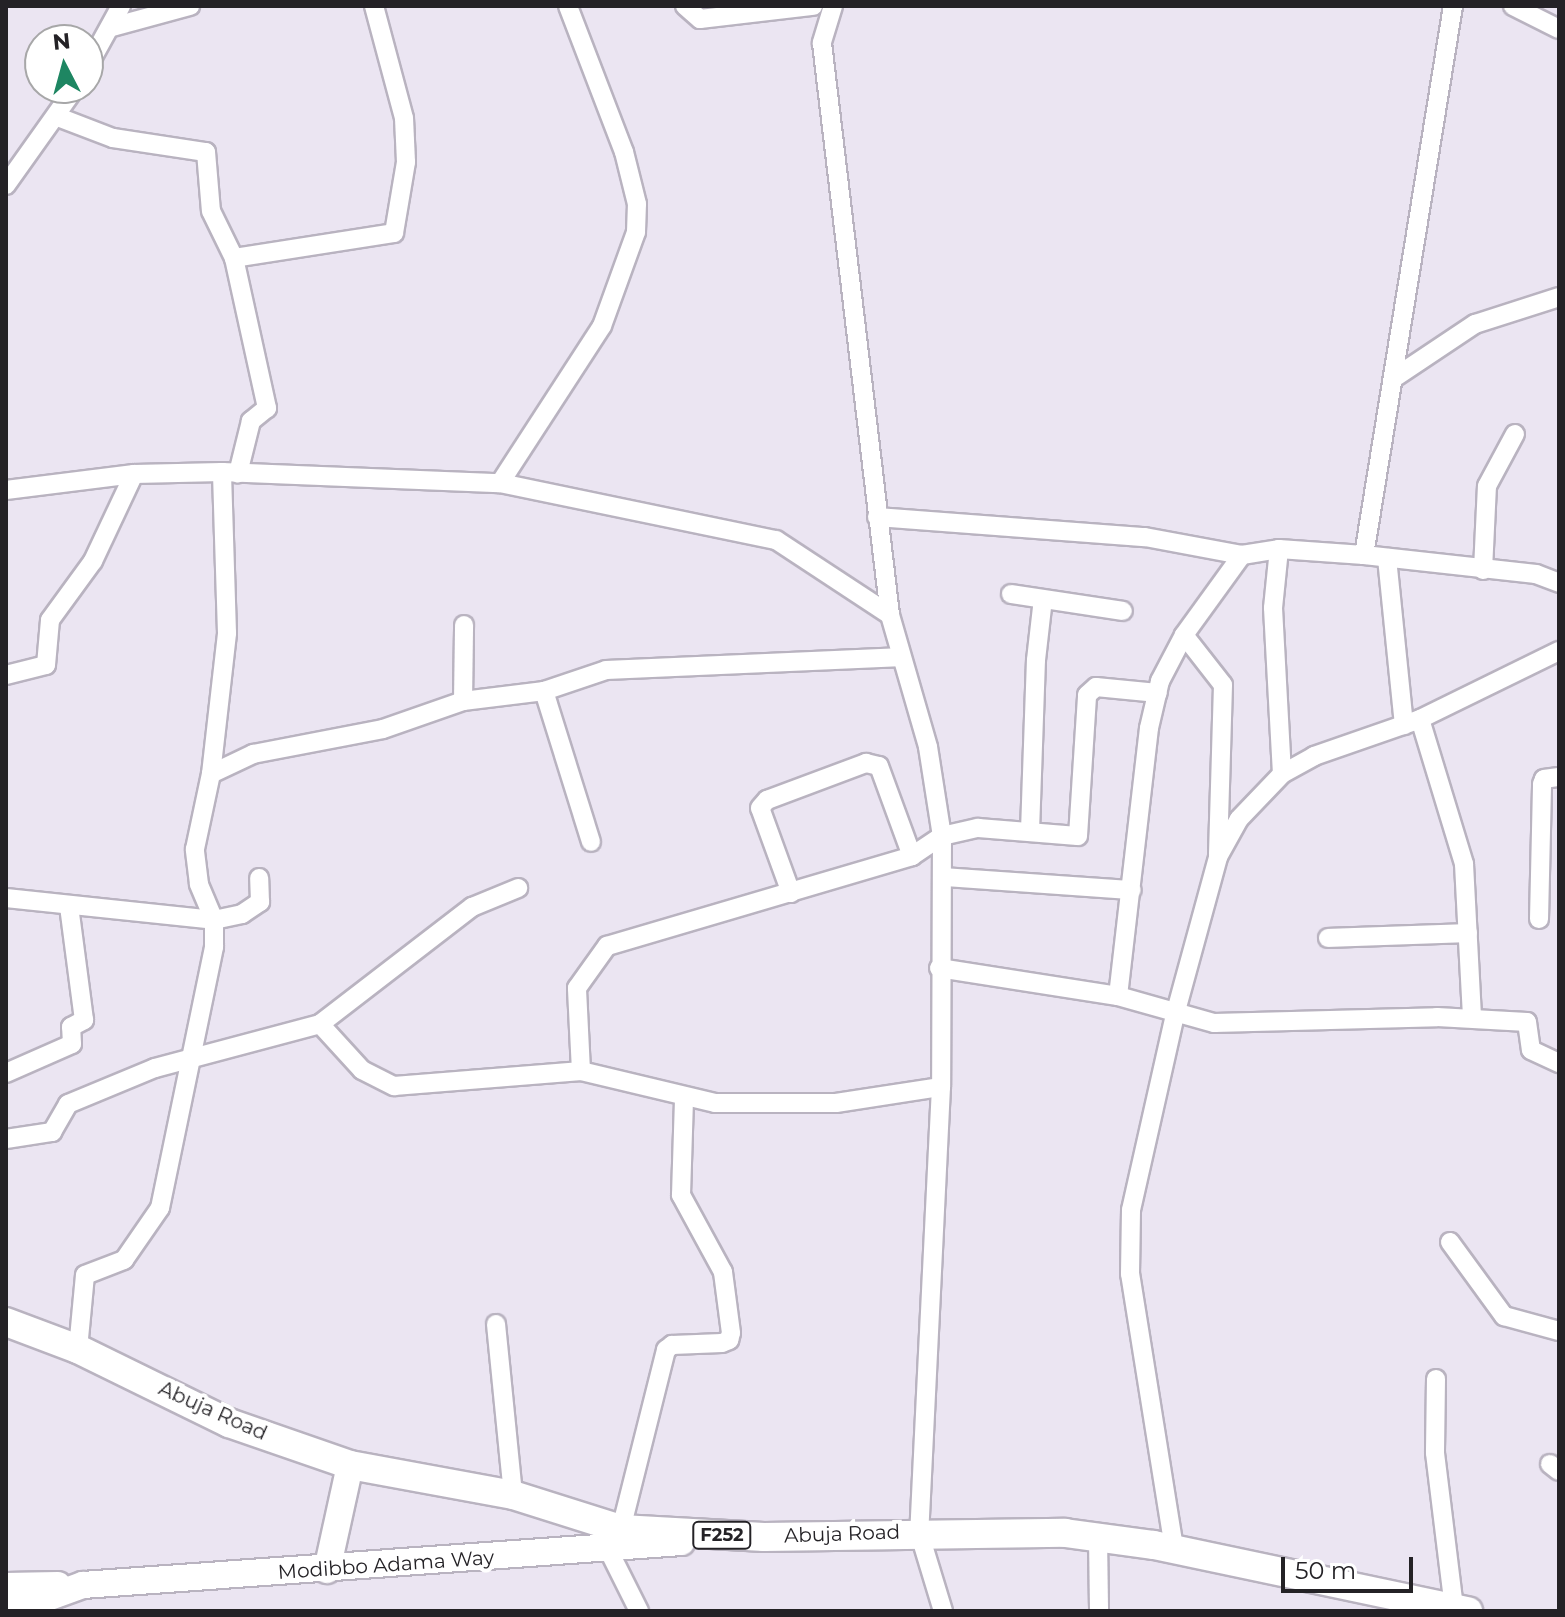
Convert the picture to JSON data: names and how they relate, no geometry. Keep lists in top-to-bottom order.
{
  "streets": {
    "main road": ["Abuja Road", "F252", "Modibbo Adama Way"]
  },
  "crossings": [
    ["Abuja Road", "Modibbo Adama Way"]
  ],
  "scale_bar": "50 m",
  "north": "top"
}
